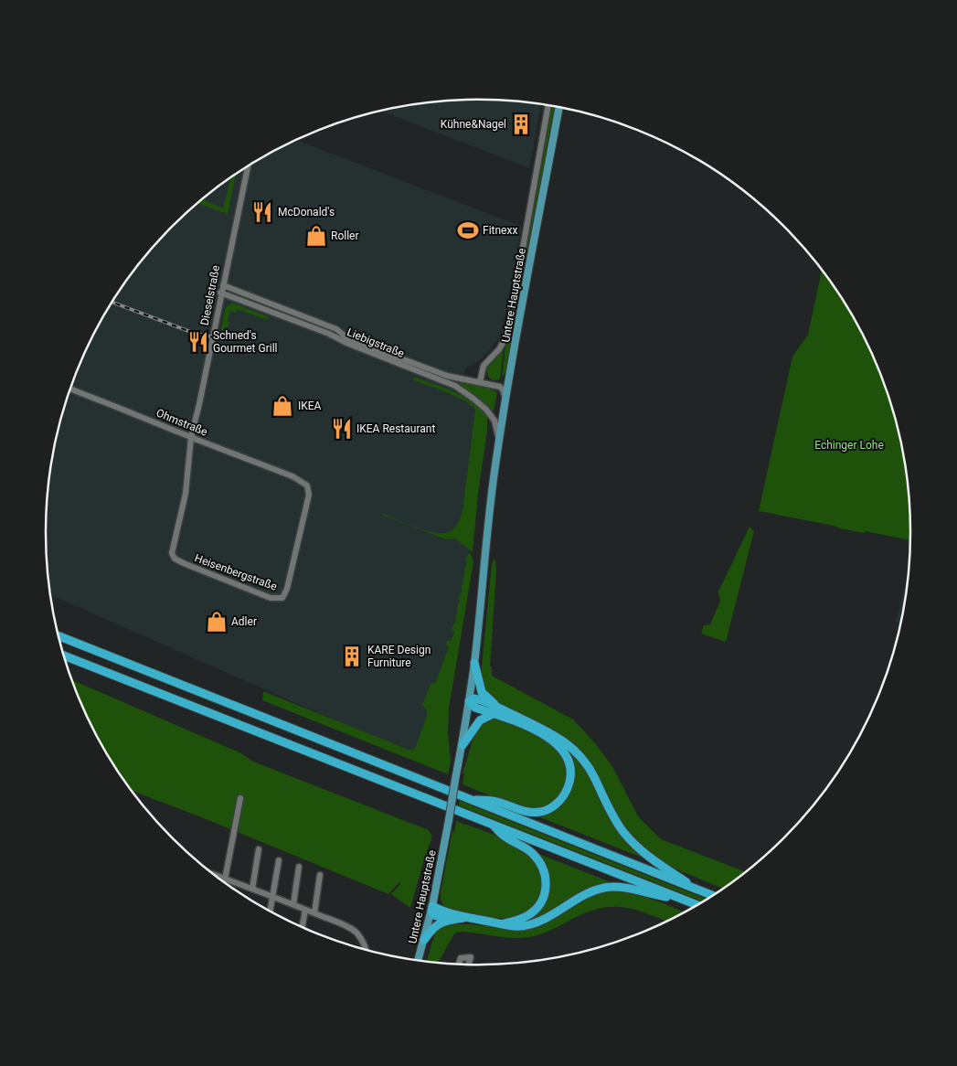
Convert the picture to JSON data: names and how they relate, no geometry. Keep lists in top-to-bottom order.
{
  "streets": {
    "main road": ["Untere Hauptstraße"],
    "street": [
      "Dieselstraße",
      "Liebigstraße",
      "Ohmstraße",
      "Heisenbergstraße"
    ]
  },
  "crossings": [
    ["Dieselstraße", "Liebigstraße"],
    ["Dieselstraße", "Ohmstraße"],
    ["Dieselstraße", "Heisenbergstraße"],
    ["Untere Hauptstraße", "Liebigstraße"],
    ["Ohmstraße", "Heisenbergstraße"]
  ],
  "parks": ["Echinger Lohe"],
  "places": {
    "building": ["Kühne&Nagel", "KARE Design Furniture"],
    "restaurant": ["McDonald's", "Schned's Gourmet Grill", "IKEA Restaurant"],
    "sports": ["Fitnexx"],
    "shop": ["Roller", "IKEA", "Adler"]
  }
}
